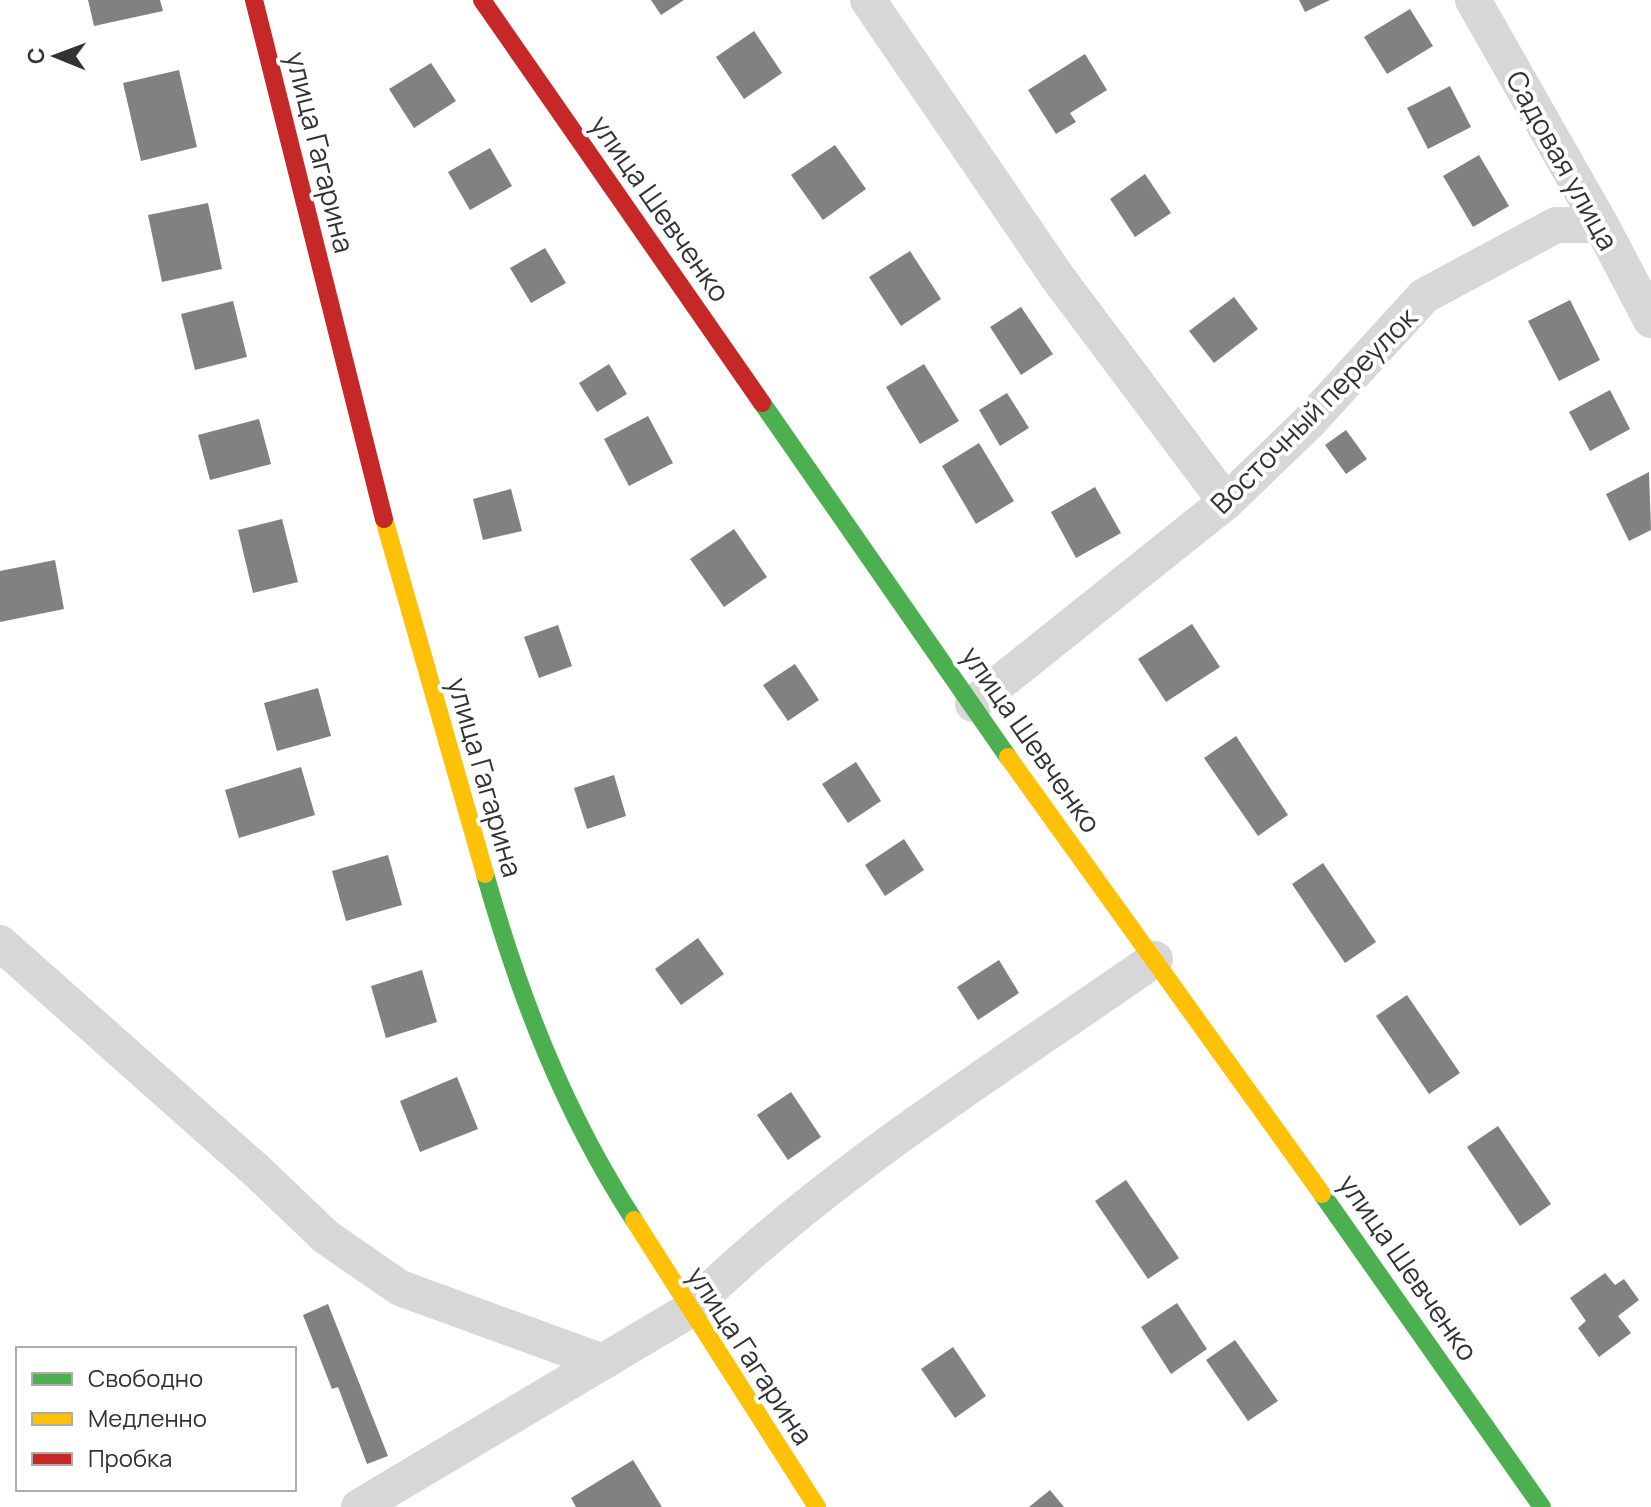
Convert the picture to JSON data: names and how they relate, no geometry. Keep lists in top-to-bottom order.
{
  "streets": {
    "street": [
      "улица Гагарина",
      "Садовая улица",
      "улица Шевченко",
      "Восточный переулок"
    ]
  },
  "crossings": [
    ["Садовая улица", "Восточный переулок"],
    ["улица Шевченко", "Восточный переулок"]
  ],
  "legend": ["Свободно", "Медленно", "Пробка"],
  "north": "left"
}
